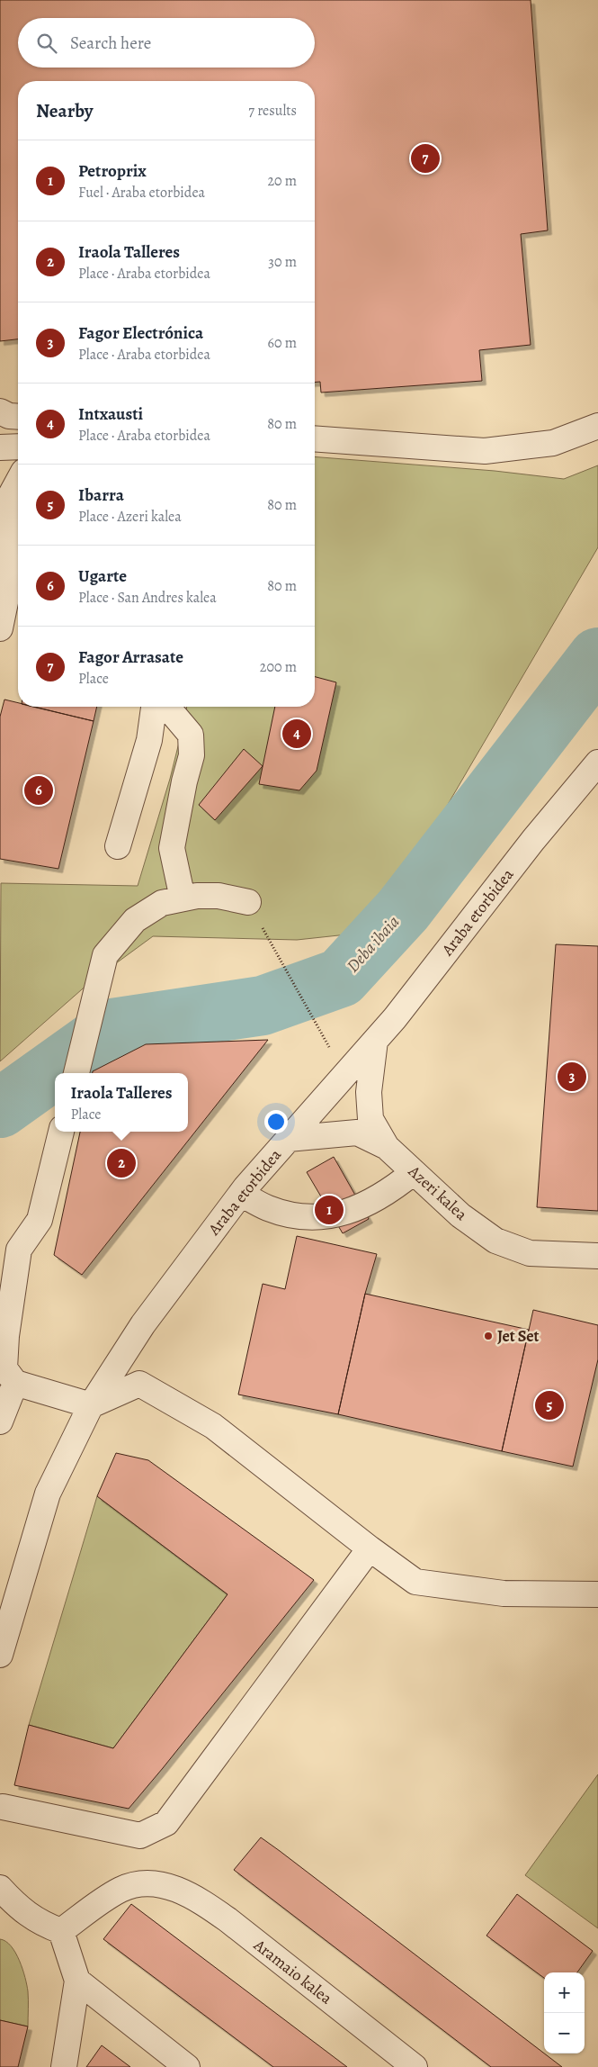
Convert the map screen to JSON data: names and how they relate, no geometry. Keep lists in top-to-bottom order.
{
  "streets": {
    "street": ["Araba etorbidea", "Azeri kalea", "Aramaio kalea"]
  },
  "crossings": [
    ["Araba etorbidea", "Azeri kalea"]
  ],
  "water": ["Deba ibaia"],
  "places": ["Jet Set"],
  "page": {
    "search": "Search here",
    "heading": ["Nearby", "7 results"],
    "list": [
      {
        "mark": "1",
        "name": "Petroprix",
        "note": "Fuel · Araba etorbidea",
        "value": "20 m"
      },
      {
        "mark": "2",
        "name": "Iraola Talleres",
        "note": "Place · Araba etorbidea",
        "value": "30 m"
      },
      {
        "mark": "3",
        "name": "Fagor Electrónica",
        "note": "Place · Araba etorbidea",
        "value": "60 m"
      },
      {
        "mark": "4",
        "name": "Intxausti",
        "note": "Place · Araba etorbidea",
        "value": "80 m"
      },
      {
        "mark": "5",
        "name": "Ibarra",
        "note": "Place · Azeri kalea",
        "value": "80 m"
      },
      {
        "mark": "6",
        "name": "Ugarte",
        "note": "Place · San Andres kalea",
        "value": "80 m"
      },
      {
        "mark": "7",
        "name": "Fagor Arrasate",
        "note": "Place",
        "value": "200 m"
      }
    ],
    "pins": [
      "7",
      "4",
      "6",
      "3",
      "2",
      "1",
      "5"
    ],
    "popup": ["Iraola Talleres", "Place"],
    "map_buttons": ["+", "−"]
  }
}
